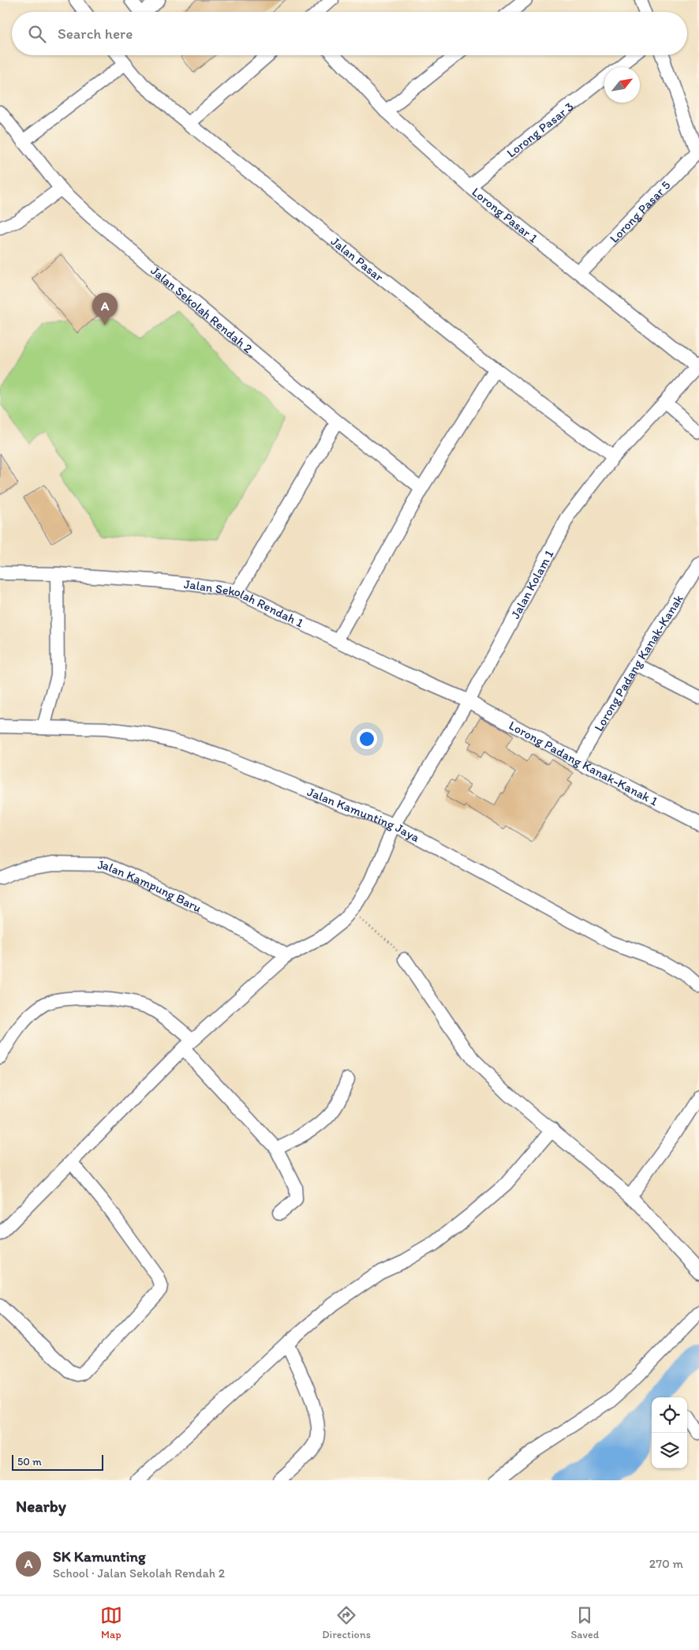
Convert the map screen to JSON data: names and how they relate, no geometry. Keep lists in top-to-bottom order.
{
  "streets": {
    "street": [
      "Lorong Pasar 3",
      "Lorong Pasar 5",
      "Lorong Pasar 1",
      "Jalan Pasar",
      "Jalan Sekolah Rendah 2",
      "Jalan Kolam 1",
      "Jalan Sekolah Rendah 1",
      "Lorong Padang Kanak-Kanak",
      "Lorong Padang Kanak-Kanak 1",
      "Jalan Kamunting Jaya",
      "Jalan Kampung Baru"
    ]
  },
  "crossings": [
    ["Lorong Pasar 3", "Lorong Pasar 1"],
    ["Lorong Pasar 5", "Lorong Pasar 1"],
    ["Lorong Pasar 1", "Jalan Kolam 1"],
    ["Jalan Pasar", "Jalan Kolam 1"],
    ["Jalan Kolam 1", "Jalan Sekolah Rendah 1"],
    ["Jalan Kolam 1", "Lorong Padang Kanak-Kanak 1"],
    ["Jalan Kolam 1", "Jalan Kamunting Jaya"],
    ["Jalan Kolam 1", "Jalan Kampung Baru"],
    ["Jalan Sekolah Rendah 1", "Lorong Padang Kanak-Kanak 1"],
    ["Lorong Padang Kanak-Kanak", "Lorong Padang Kanak-Kanak 1"]
  ],
  "scale_bar": "50 m",
  "north": "top right",
  "page": {
    "search": "Search here",
    "pins": "A",
    "scale": "50 m",
    "heading": "Nearby",
    "list": [
      {
        "mark": "A",
        "name": "SK Kamunting",
        "note": "School · Jalan Sekolah Rendah 2",
        "value": "270 m"
      }
    ],
    "nav": ["Map", "Directions", "Saved"]
  }
}
